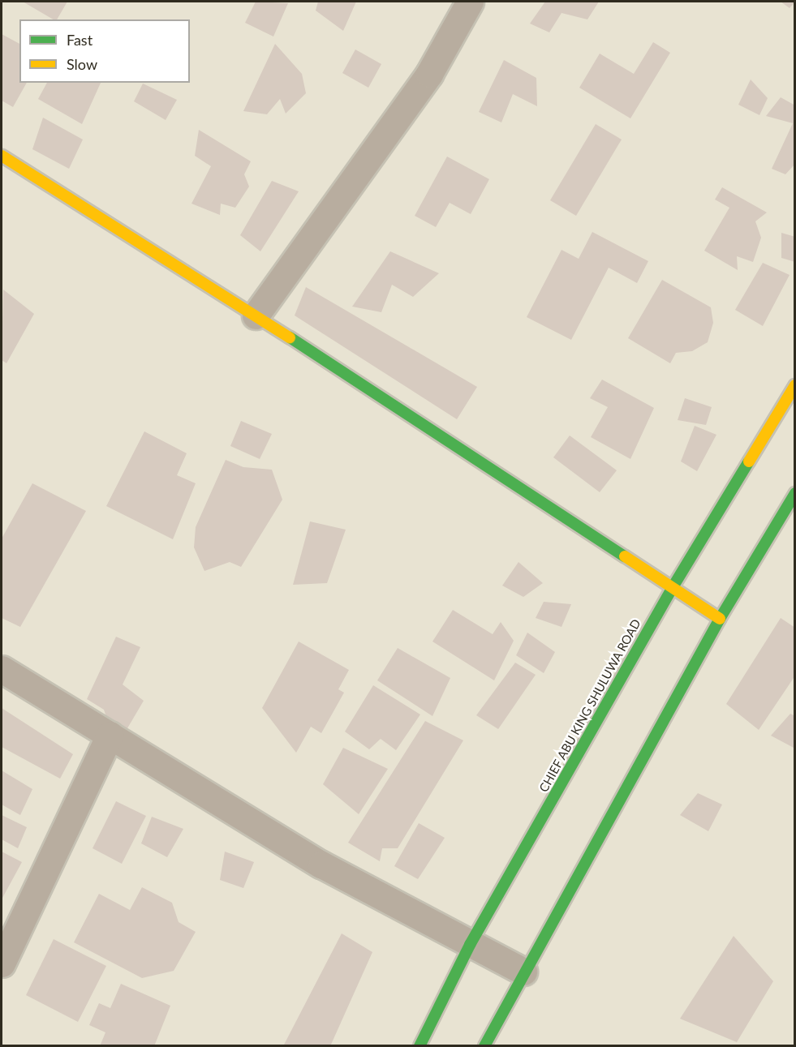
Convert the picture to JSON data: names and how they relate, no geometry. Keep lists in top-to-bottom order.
{
  "streets": {
    "street": ["CHIEF ABU KING SHULUWA ROAD"]
  },
  "legend": ["Fast", "Slow"]
}
